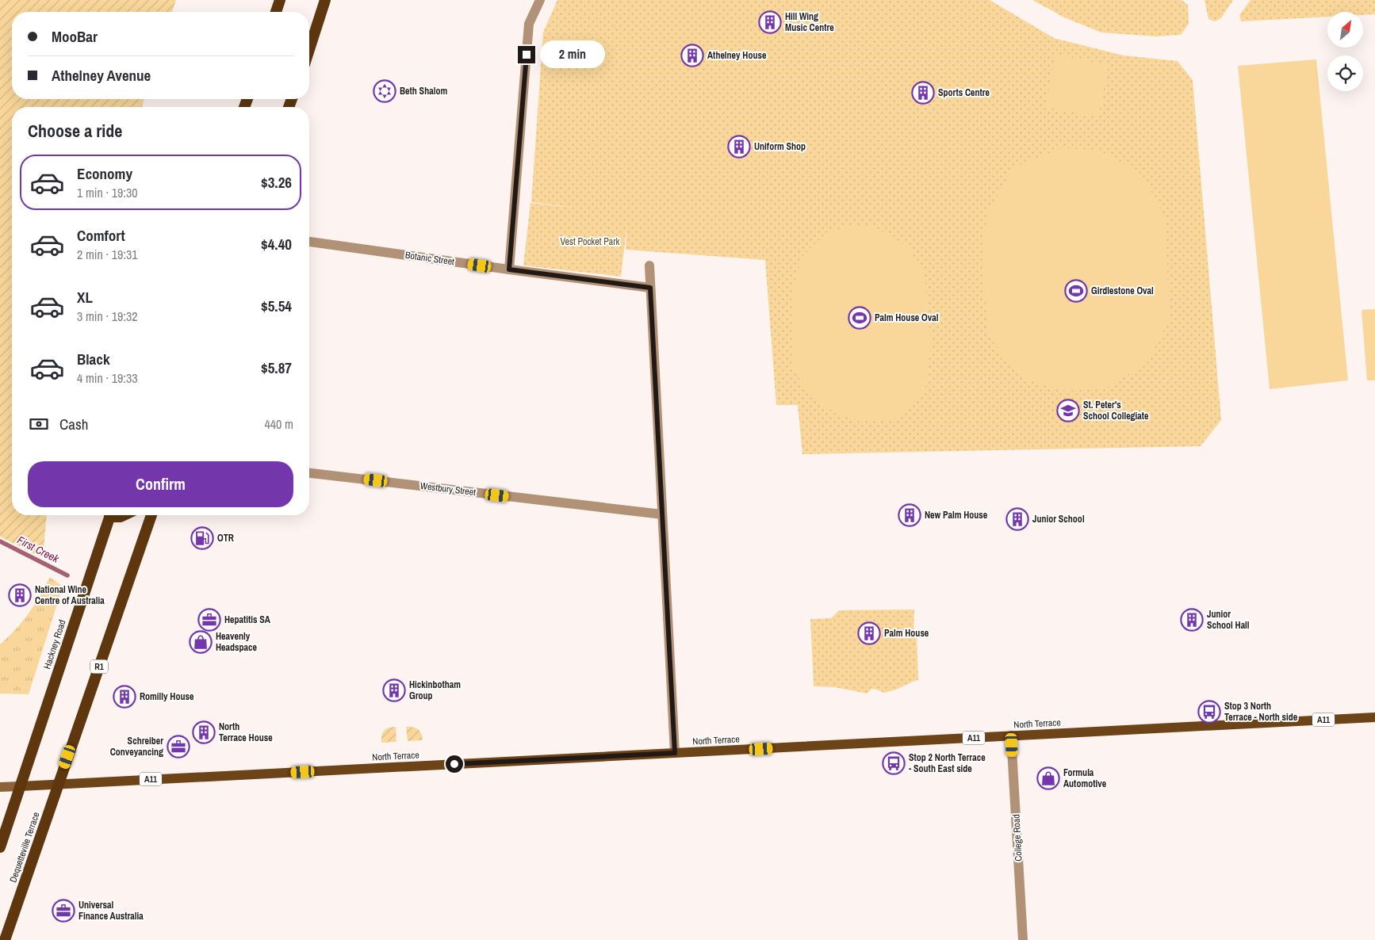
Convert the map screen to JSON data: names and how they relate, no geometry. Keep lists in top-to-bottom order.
{
  "streets": {
    "highway": ["Hackney Road", "R1", "Dequetteville Terrace"],
    "main road": ["A11", "North Terrace"],
    "street": ["Botanic Street", "Westbury Street", "College Road"]
  },
  "crossings": [
    ["Hackney Road", "A11"],
    ["R1", "A11"],
    ["R1", "North Terrace"],
    ["R1", "Dequetteville Terrace"],
    ["A11", "North Terrace"],
    ["A11", "Dequetteville Terrace"],
    ["North Terrace", "College Road"],
    ["North Terrace", "Dequetteville Terrace"]
  ],
  "water": ["First Creek"],
  "parks": ["Vest Pocket Park"],
  "places": {
    "building": [
      "Hill Wing Music Centre",
      "Athelney House",
      "Sports Centre",
      "Uniform Shop",
      "New Palm House",
      "Junior School",
      "National Wine Centre of Australia",
      "Junior School Hall",
      "Palm House",
      "Hickinbotham Group",
      "Romilly House",
      "North Terrace House"
    ],
    "synagogue": ["Beth Shalom"],
    "sports": ["Girdlestone Oval", "Palm House Oval"],
    "school or university": ["St. Peter's School Collegiate"],
    "fuel station": ["OTR"],
    "office": ["Hepatitis SA", "Schreiber Conveyancing", "Universal Finance Australia"],
    "shop": ["Heavenly Headspace", "Formula Automotive"],
    "bus stop": ["Stop 3 North Terrace - North side", "Stop 2 North Terrace - South East side"]
  },
  "north": "top right",
  "page": {
    "banner": ["MooBar", "Athelney Avenue"],
    "bubble": "2 min",
    "heading": "Choose a ride",
    "list": [
      {
        "name": "Economy",
        "note": "1 min · 19:30",
        "value": "$3.26"
      },
      {
        "name": "Comfort",
        "note": "2 min · 19:31",
        "value": "$4.40"
      },
      {
        "name": "XL",
        "note": "3 min · 19:32",
        "value": "$5.54"
      },
      {
        "name": "Black",
        "note": "4 min · 19:33",
        "value": "$5.87"
      }
    ],
    "pay": ["Cash", "440 m"],
    "buttons": "Confirm"
  }
}
